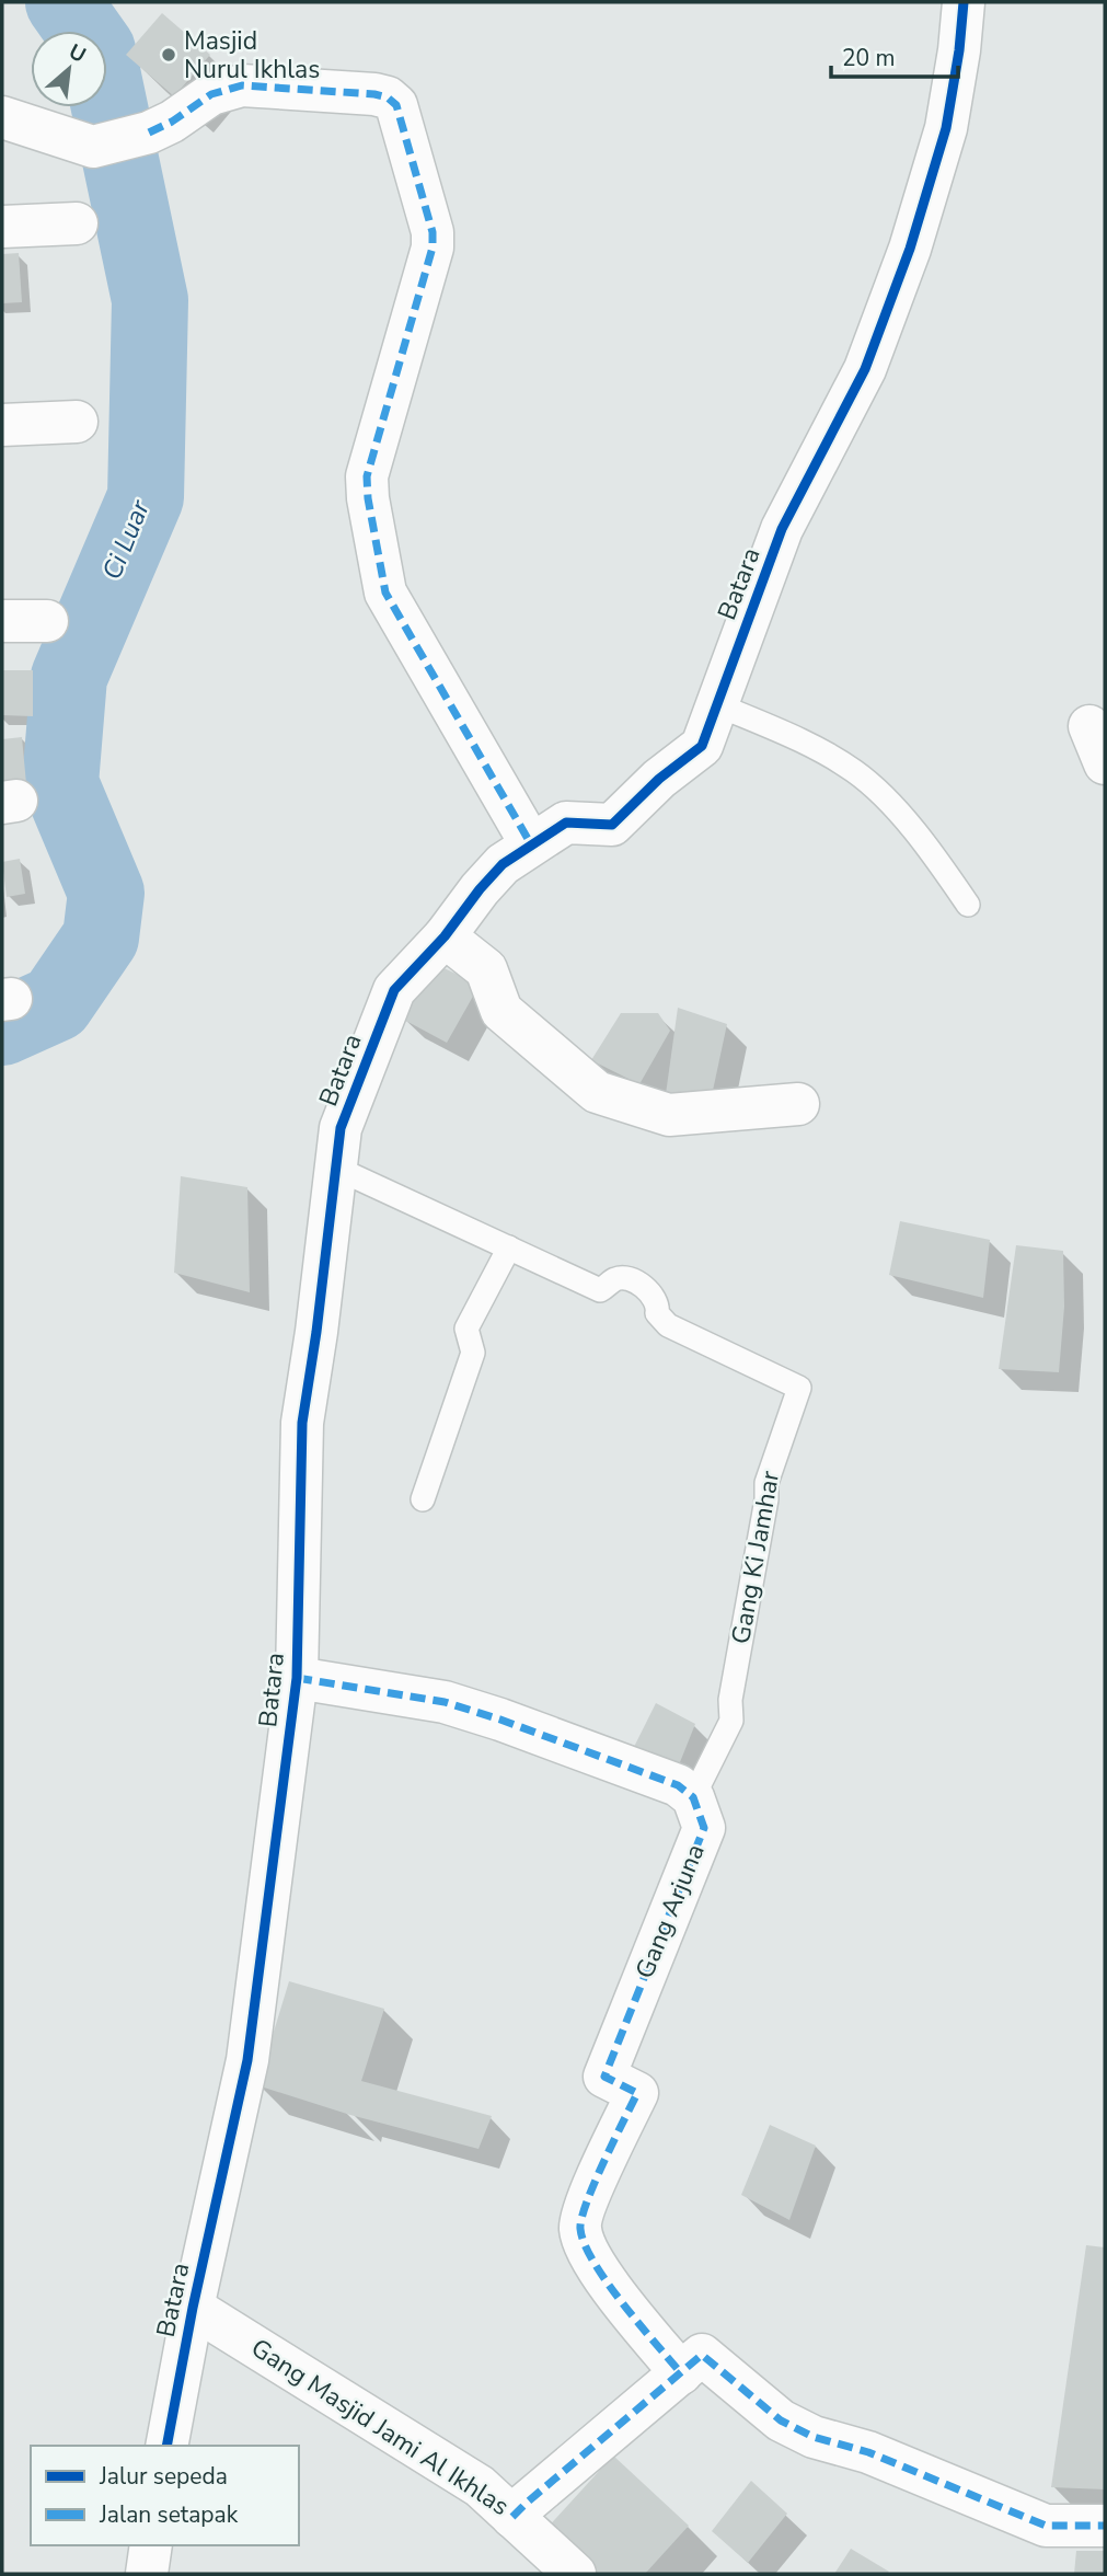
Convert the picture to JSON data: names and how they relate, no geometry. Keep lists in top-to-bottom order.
{
  "streets": {
    "street": ["Batara", "Gang Arjuna", "Gang Masjid Jami Al Ikhlas"],
    "lane": ["Gang Ki Jamhar"]
  },
  "crossings": [
    ["Batara", "Gang Ki Jamhar"],
    ["Batara", "Gang Masjid Jami Al Ikhlas"],
    ["Gang Ki Jamhar", "Gang Arjuna"],
    ["Gang Arjuna", "Gang Masjid Jami Al Ikhlas"]
  ],
  "water": ["Ci Luar"],
  "places": ["Masjid Nurul Ikhlas"],
  "legend": ["Jalur sepeda", "Jalan setapak"],
  "scale_bar": "20 m",
  "north": "top right"
}
